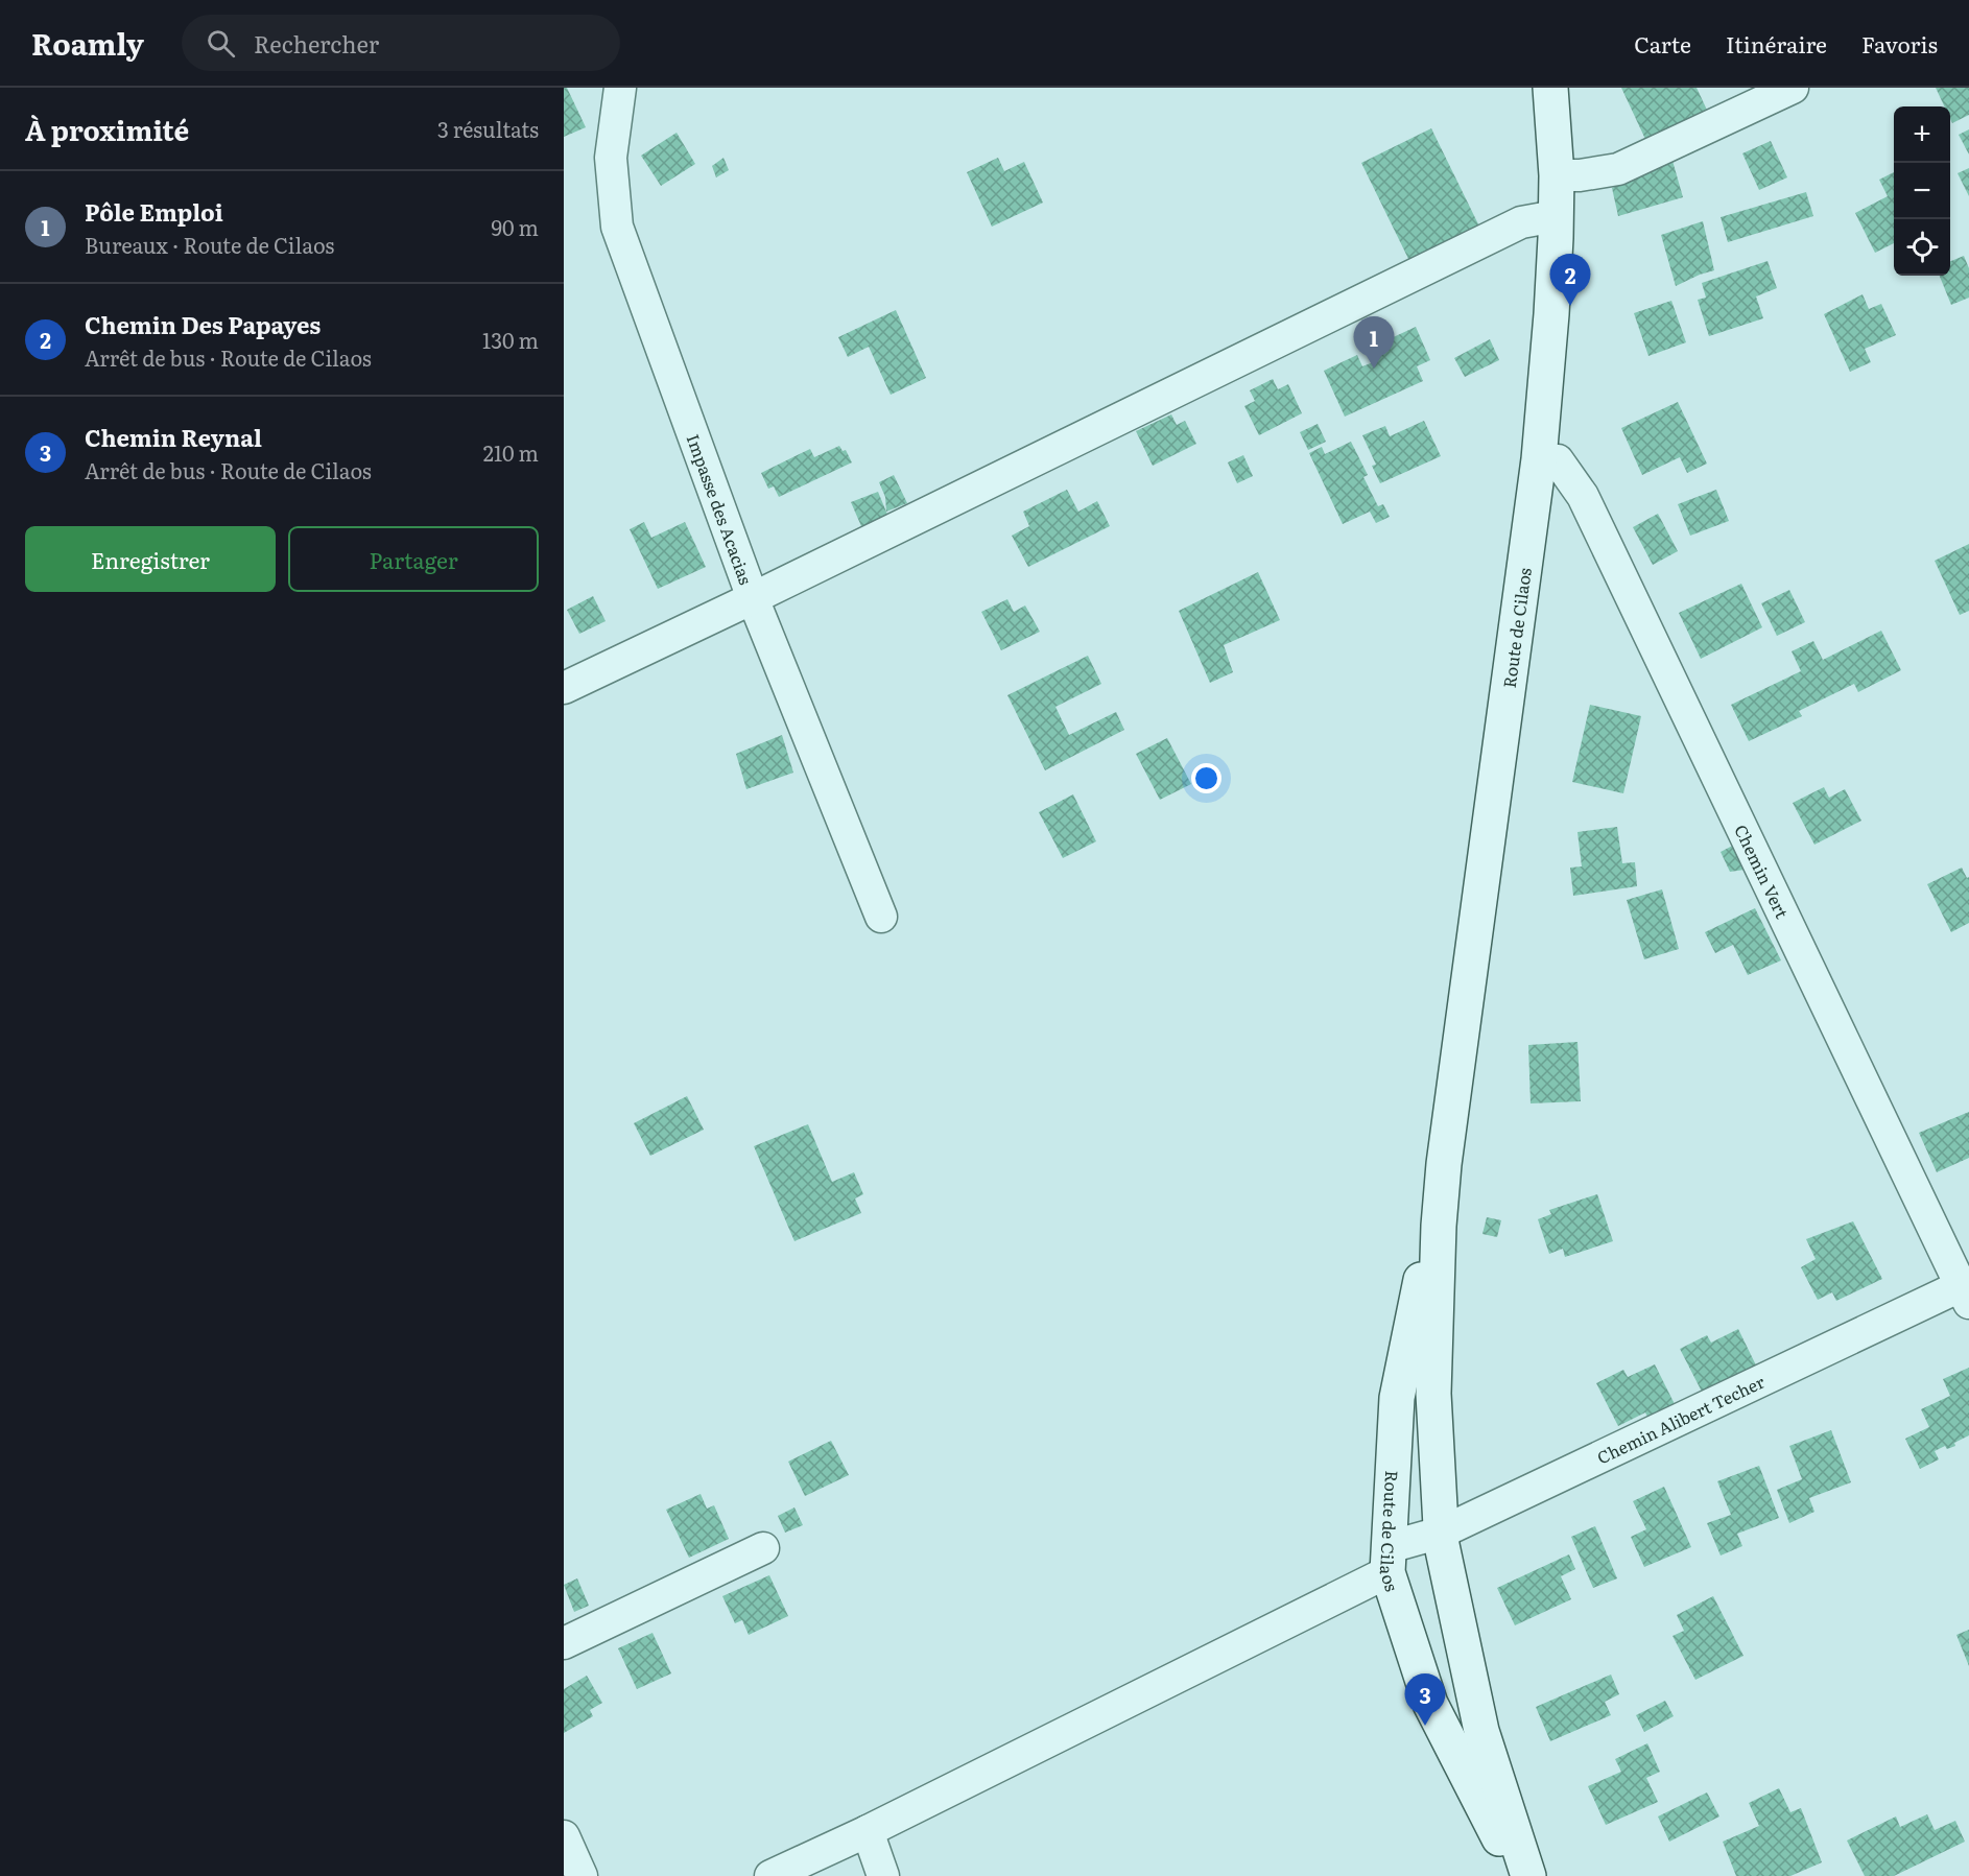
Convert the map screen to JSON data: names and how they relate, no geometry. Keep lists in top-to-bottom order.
{
  "streets": {
    "main road": ["Route de Cilaos"],
    "street": ["Impasse des Acacias", "Chemin Vert", "Chemin Alibert Techer"]
  },
  "crossings": [
    ["Route de Cilaos", "Chemin Vert"],
    ["Route de Cilaos", "Chemin Alibert Techer"],
    ["Chemin Vert", "Chemin Alibert Techer"]
  ],
  "page": {
    "header": "Roamly",
    "search": "Rechercher",
    "nav": ["Carte", "Itinéraire", "Favoris"],
    "heading": ["À proximité", "3 résultats"],
    "map_buttons": ["+", "−"],
    "list": [
      {
        "mark": "1",
        "name": "Pôle Emploi",
        "note": "Bureaux · Route de Cilaos",
        "value": "90 m"
      },
      {
        "mark": "2",
        "name": "Chemin Des Papayes",
        "note": "Arrêt de bus · Route de Cilaos",
        "value": "130 m"
      },
      {
        "mark": "3",
        "name": "Chemin Reynal",
        "note": "Arrêt de bus · Route de Cilaos",
        "value": "210 m"
      }
    ],
    "pins": ["2", "1", "3"],
    "buttons": ["Enregistrer", "Partager"]
  }
}
